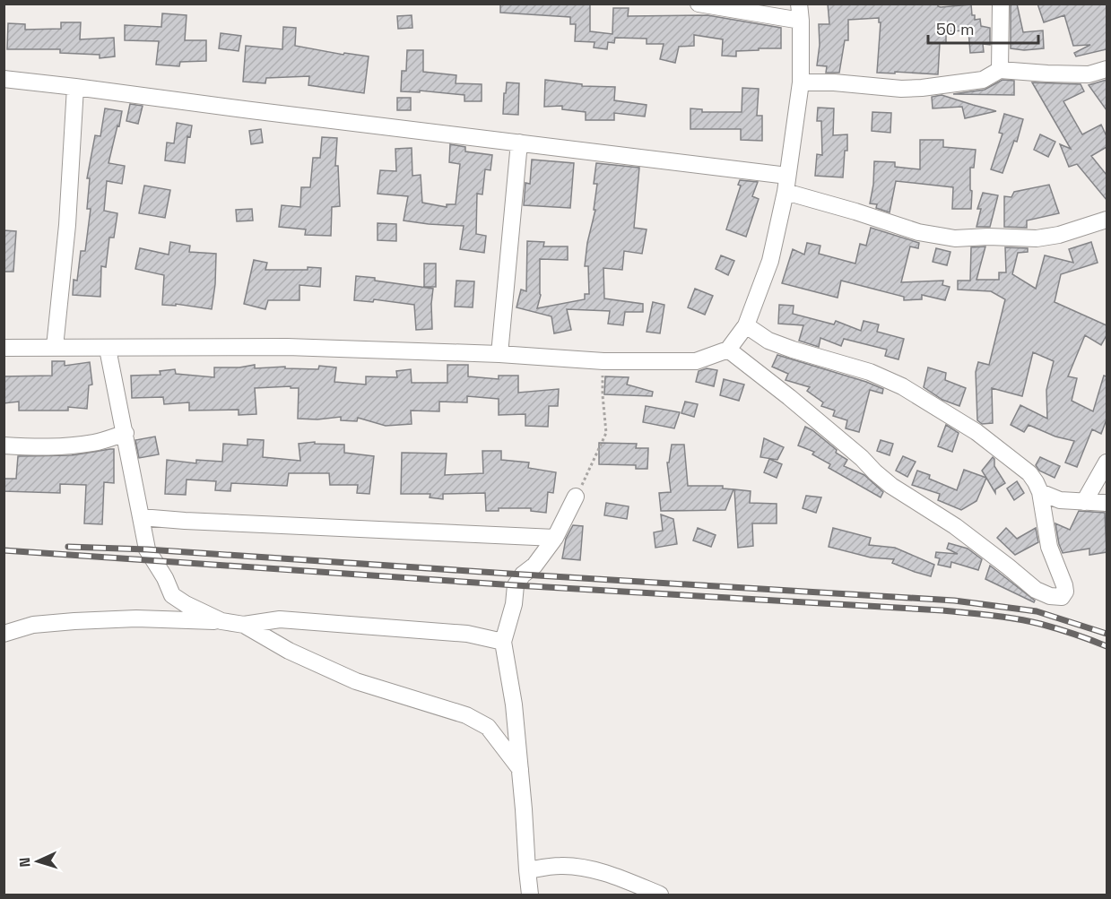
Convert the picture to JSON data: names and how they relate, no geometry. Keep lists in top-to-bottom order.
{
  "scale_bar": "50 m",
  "north": "left"
}
